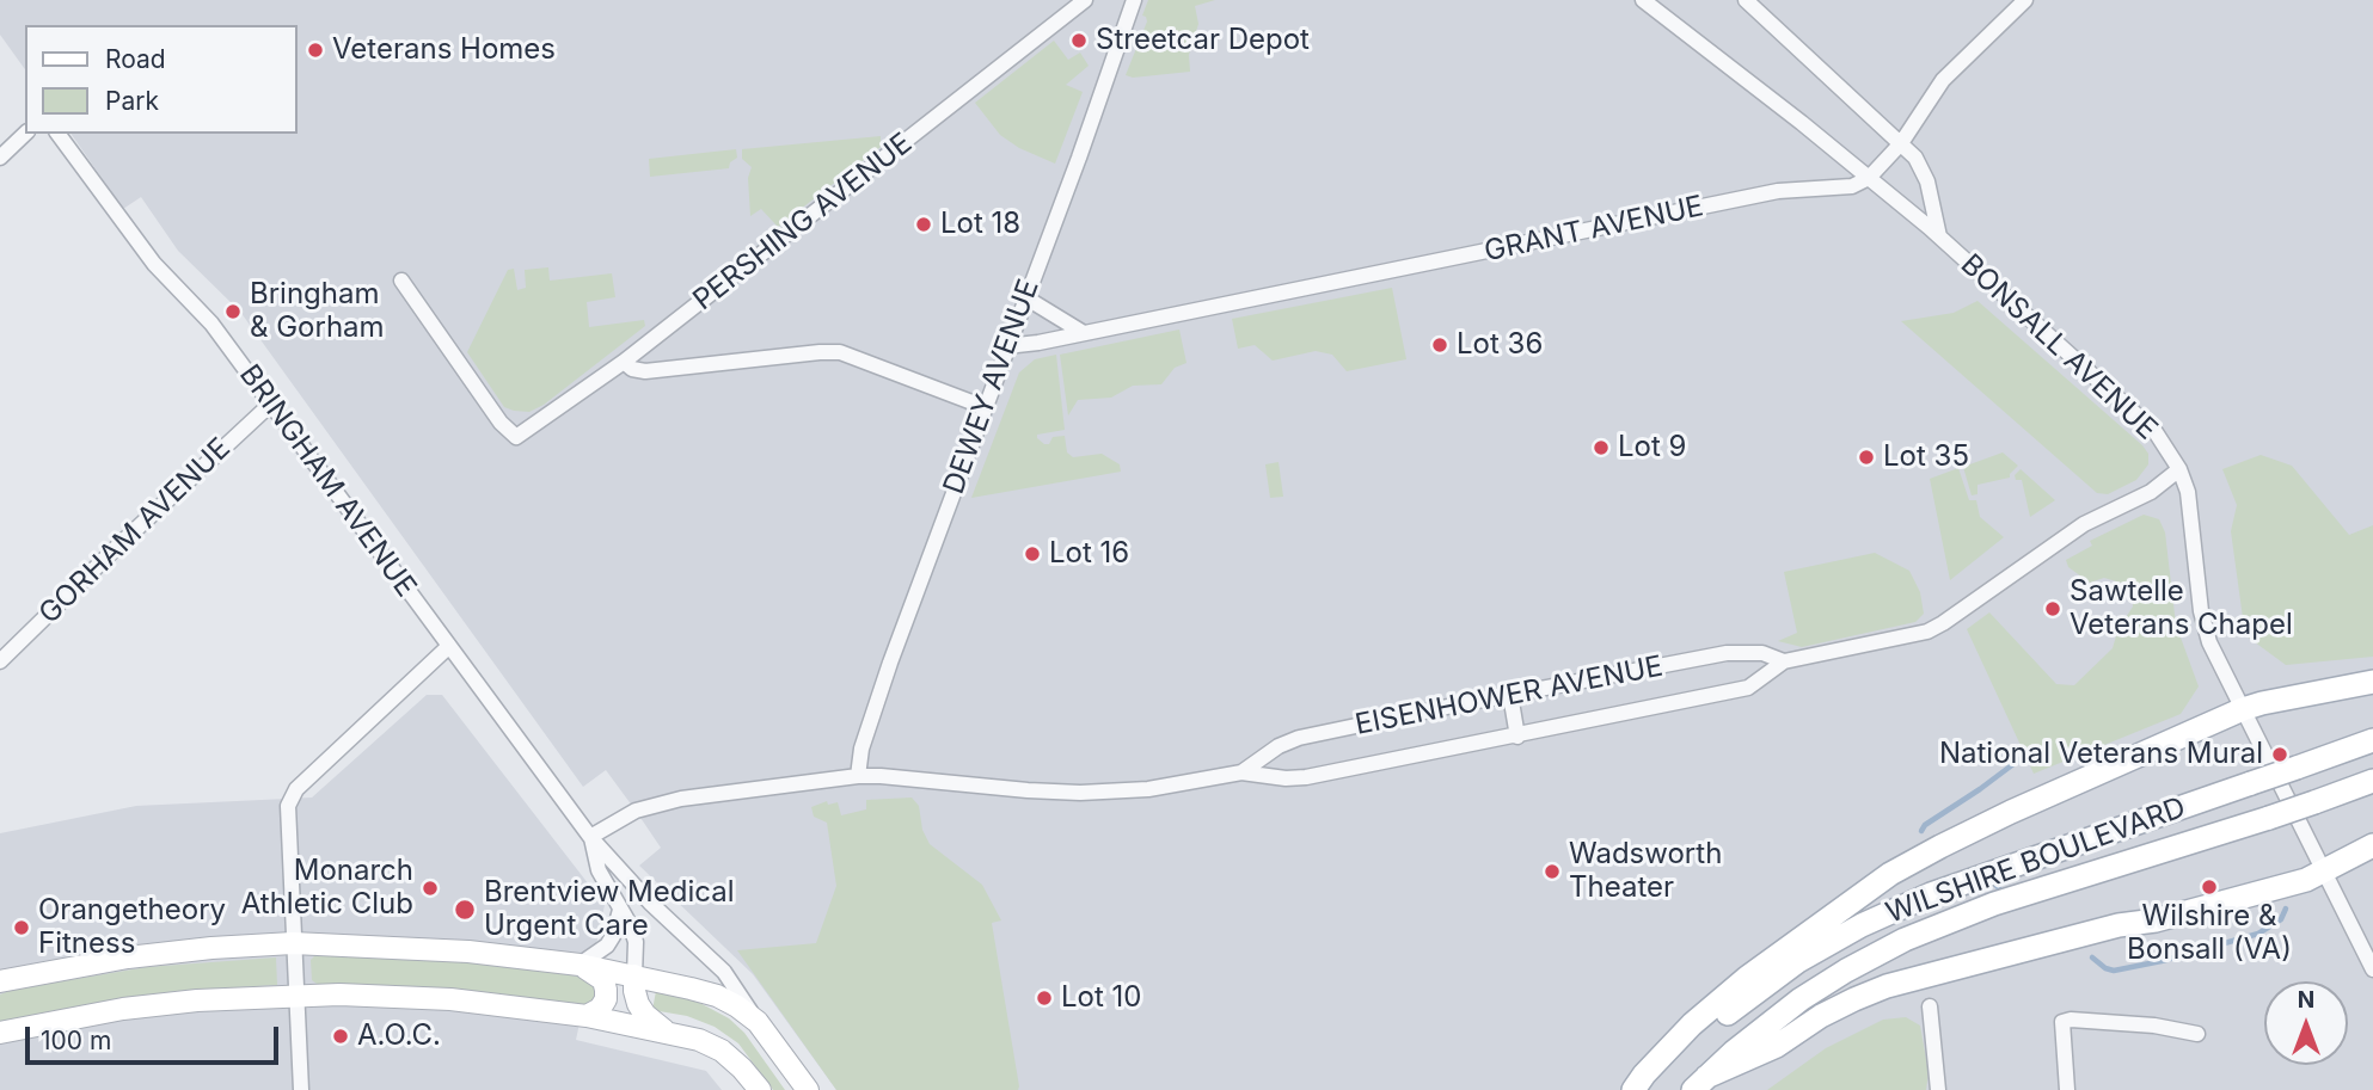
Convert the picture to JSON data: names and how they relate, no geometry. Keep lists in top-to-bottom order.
{
  "streets": {
    "main road": ["WILSHIRE BOULEVARD"],
    "street": [
      "PERSHING AVENUE",
      "GRANT AVENUE",
      "BONSALL AVENUE",
      "DEWEY AVENUE",
      "BRINGHAM AVENUE",
      "GORHAM AVENUE",
      "EISENHOWER AVENUE"
    ]
  },
  "crossings": [
    ["GRANT AVENUE", "BONSALL AVENUE"],
    ["GRANT AVENUE", "DEWEY AVENUE"],
    ["BONSALL AVENUE", "EISENHOWER AVENUE"],
    ["DEWEY AVENUE", "EISENHOWER AVENUE"],
    ["BRINGHAM AVENUE", "GORHAM AVENUE"],
    ["BRINGHAM AVENUE", "EISENHOWER AVENUE"]
  ],
  "places": [
    "Streetcar Depot",
    "Veterans Homes",
    "Lot 18",
    "Bringham & Gorham",
    "Lot 36",
    "Lot 9",
    "Lot 35",
    "Lot 16",
    "Sawtelle Veterans Chapel",
    "National Veterans Mural",
    "Wadsworth Theater",
    "Wilshire & Bonsall (VA)",
    "Monarch Athletic Club",
    "Brentview Medical Urgent Care",
    "Orangetheory Fitness",
    "Lot 10",
    "A.O.C."
  ],
  "legend": ["Road", "Park"],
  "scale_bar": "100 m",
  "north": "top"
}
